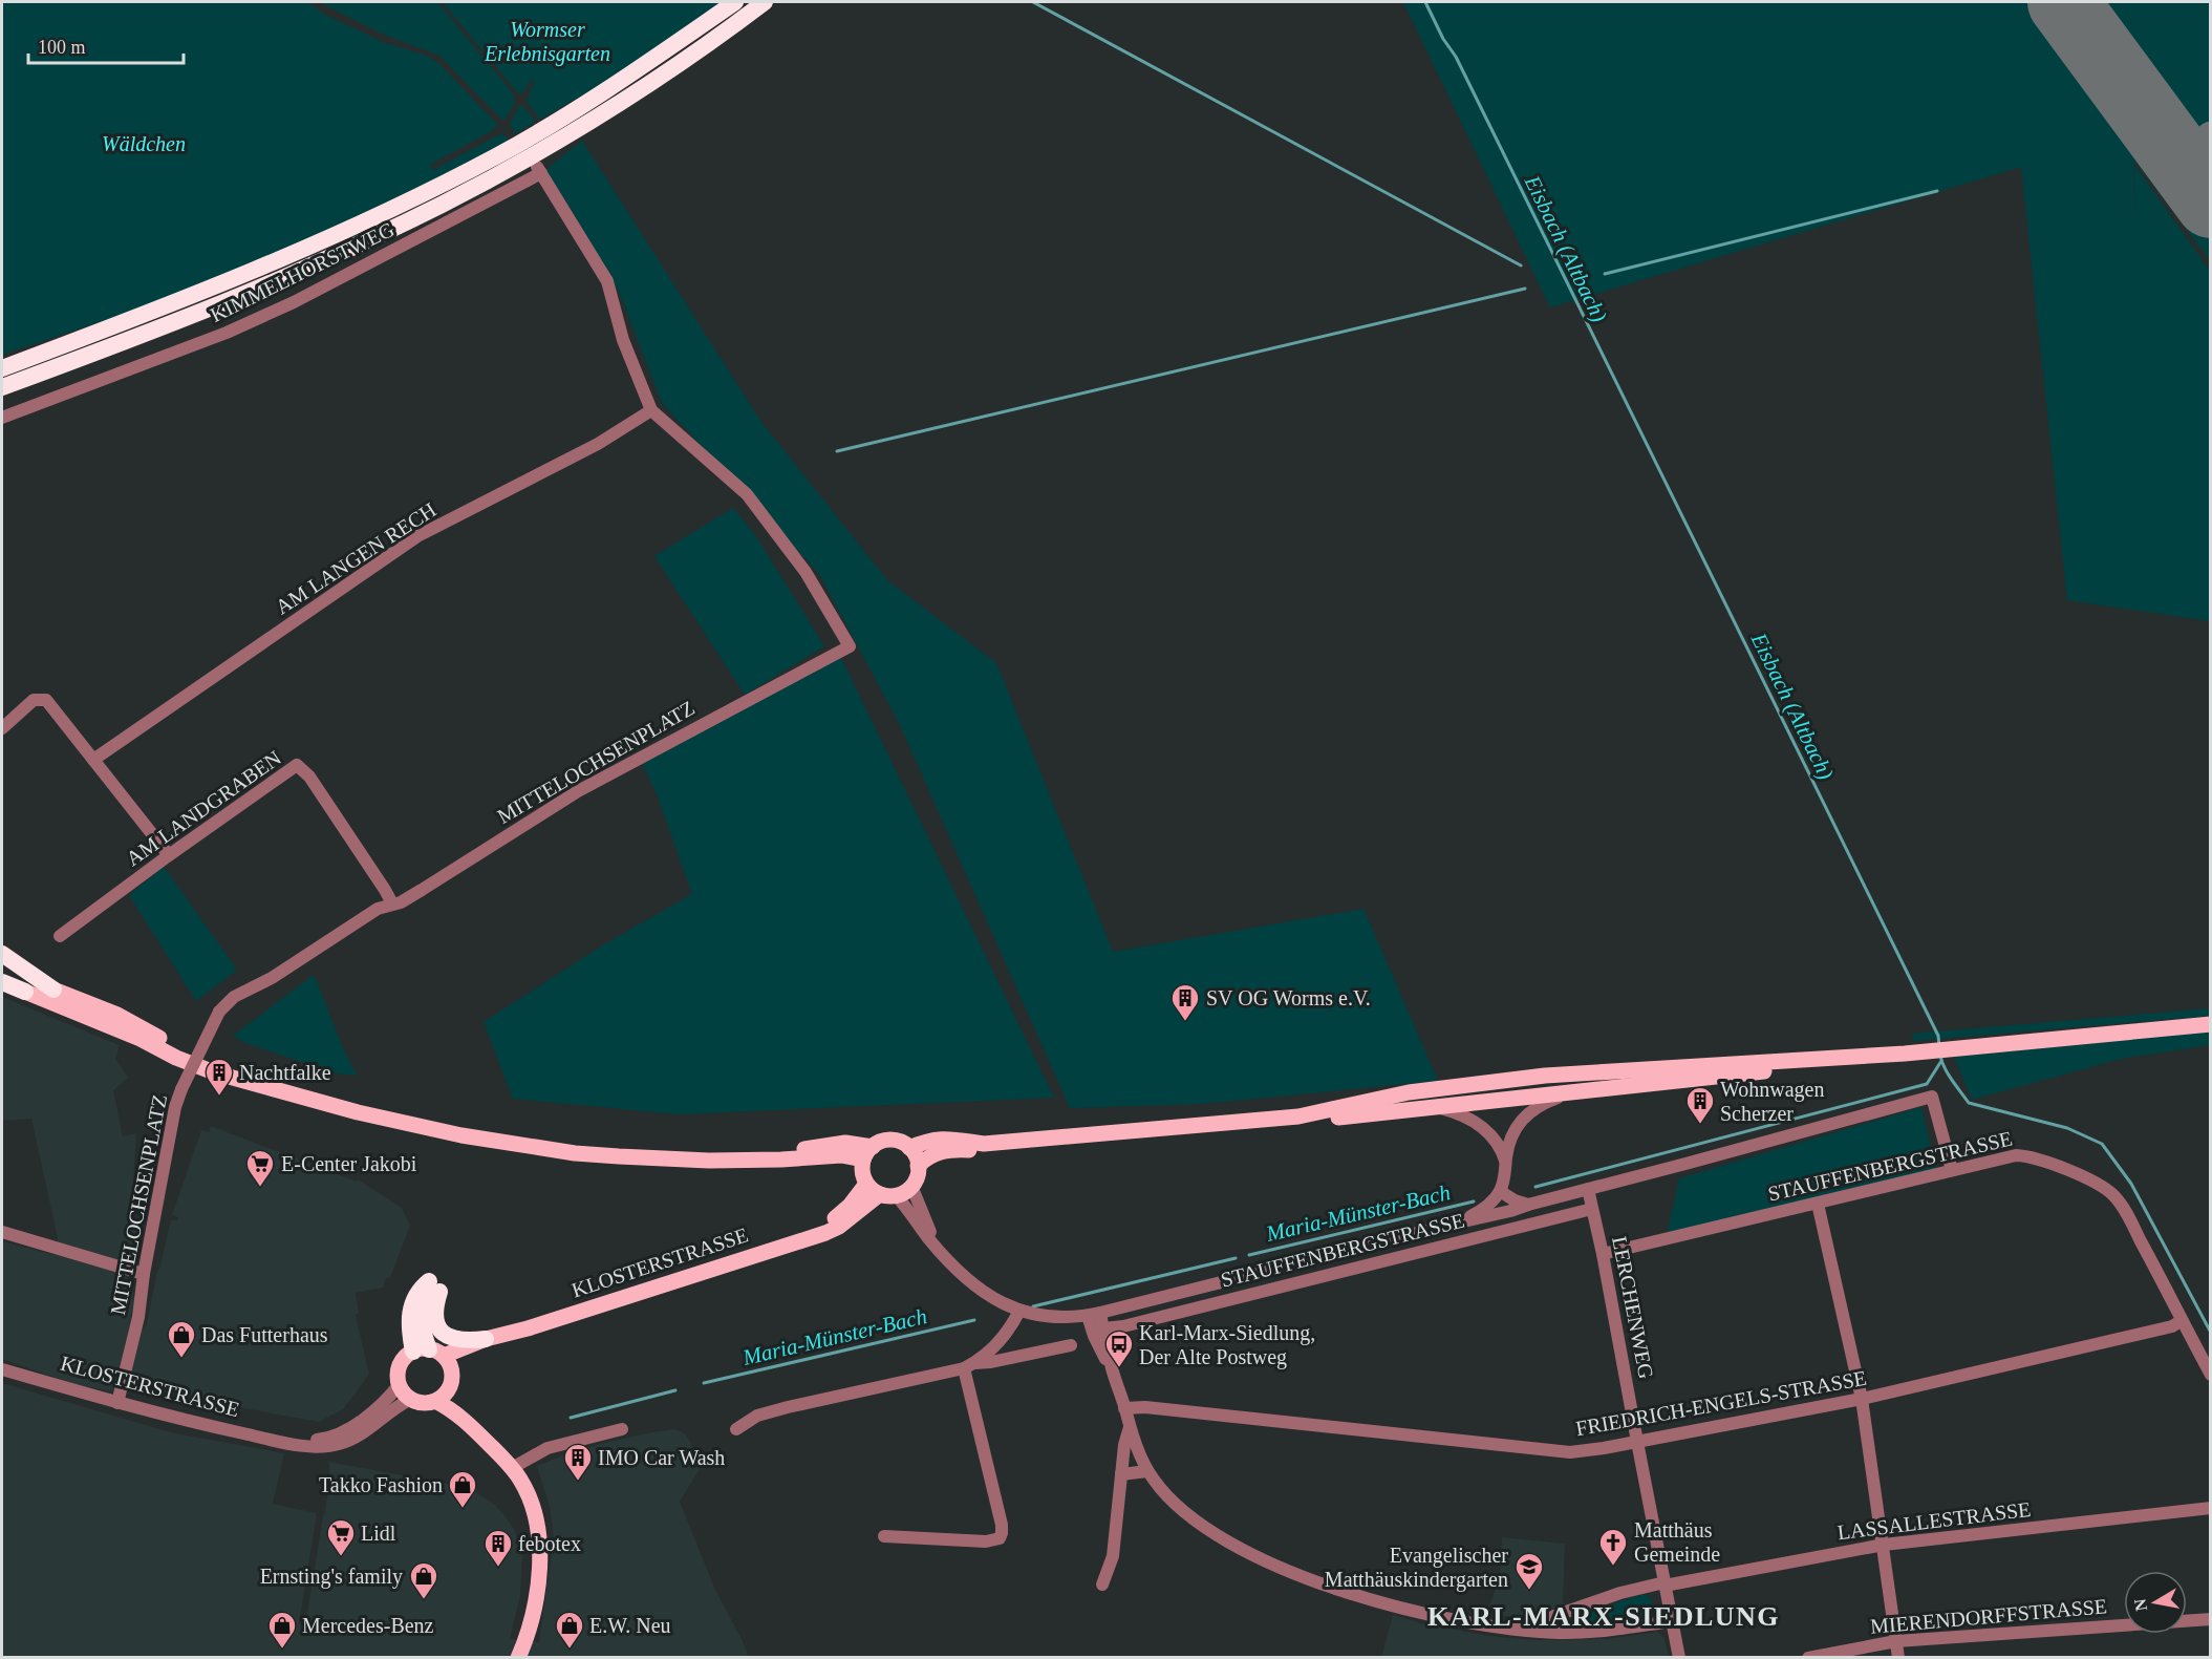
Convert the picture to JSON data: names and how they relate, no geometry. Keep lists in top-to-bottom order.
{
  "streets": {
    "main road": ["KLOSTERSTRASSE"],
    "street": [
      "KIMMELHORSTWEG",
      "AM LANGEN RECH",
      "MITTELOCHSENPLATZ",
      "AM LANDGRABEN",
      "STAUFFENBERGSTRASSE",
      "LERCHENWEG",
      "FRIEDRICH-ENGELS-STRASSE",
      "LASSALLESTRASSE",
      "MIERENDORFFSTRASSE"
    ]
  },
  "crossings": [
    ["KIMMELHORSTWEG", "MITTELOCHSENPLATZ"],
    ["AM LANGEN RECH", "MITTELOCHSENPLATZ"],
    ["MITTELOCHSENPLATZ", "AM LANDGRABEN"],
    ["MITTELOCHSENPLATZ", "KLOSTERSTRASSE"],
    ["STAUFFENBERGSTRASSE", "LERCHENWEG"],
    ["STAUFFENBERGSTRASSE", "FRIEDRICH-ENGELS-STRASSE"],
    ["LERCHENWEG", "FRIEDRICH-ENGELS-STRASSE"],
    ["LERCHENWEG", "LASSALLESTRASSE"]
  ],
  "districts": ["KARL-MARX-SIEDLUNG"],
  "water": ["Eisbach (Altbach)", "Maria-Münster-Bach"],
  "parks": ["Wormser Erlebnisgarten", "Wäldchen"],
  "places": {
    "building": [
      "SV OG Worms e.V.",
      "Nachtfalke",
      "Wohnwagen Scherzer",
      "IMO Car Wash",
      "febotex"
    ],
    "supermarket": ["E-Center Jakobi", "Lidl"],
    "shop": [
      "Das Futterhaus",
      "Takko Fashion",
      "Ernsting's family",
      "Mercedes-Benz",
      "E.W. Neu"
    ],
    "bus stop": ["Karl-Marx-Siedlung, Der Alte Postweg"],
    "church": ["Matthäus Gemeinde"],
    "school or university": ["Evangelischer Matthäuskindergarten"]
  },
  "scale_bar": "100 m",
  "north": "left"
}
